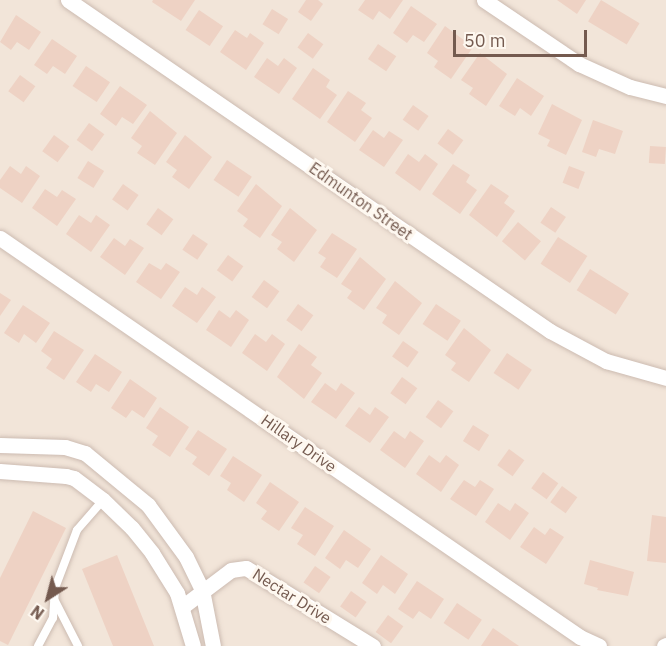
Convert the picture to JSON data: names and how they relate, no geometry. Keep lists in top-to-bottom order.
{
  "streets": {
    "street": ["Edmunton Street", "Hillary Drive", "Nectar Drive"]
  },
  "scale_bar": "50 m",
  "north": "bottom left"
}
